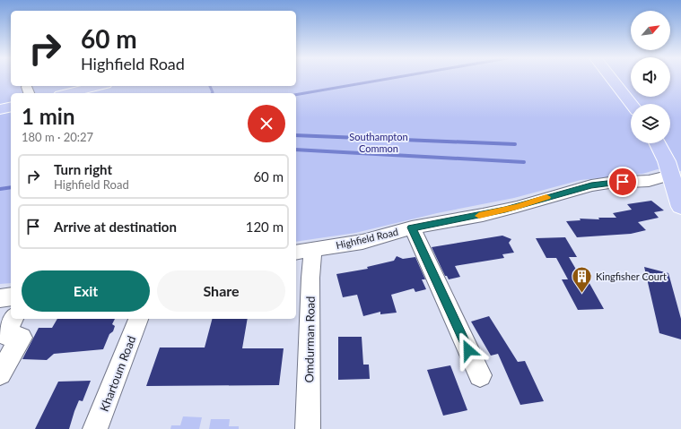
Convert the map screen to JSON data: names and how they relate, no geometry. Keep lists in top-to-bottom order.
{
  "streets": {
    "street": ["Highfield Road", "Omdurman Road", "Khartoum Road"]
  },
  "crossings": [
    ["Highfield Road", "Omdurman Road"]
  ],
  "parks": ["Southampton Common"],
  "places": {
    "building": ["Kingfisher Court"]
  },
  "north": "top right",
  "page": {
    "turn": ["60 m", "Highfield Road"],
    "heading": ["1 min", "180 m · 20:27"],
    "list": [
      {
        "name": "Turn right",
        "note": "Highfield Road",
        "value": "60 m"
      },
      {
        "name": "Arrive at destination",
        "value": "120 m"
      }
    ],
    "buttons": ["Exit", "Share"]
  }
}
